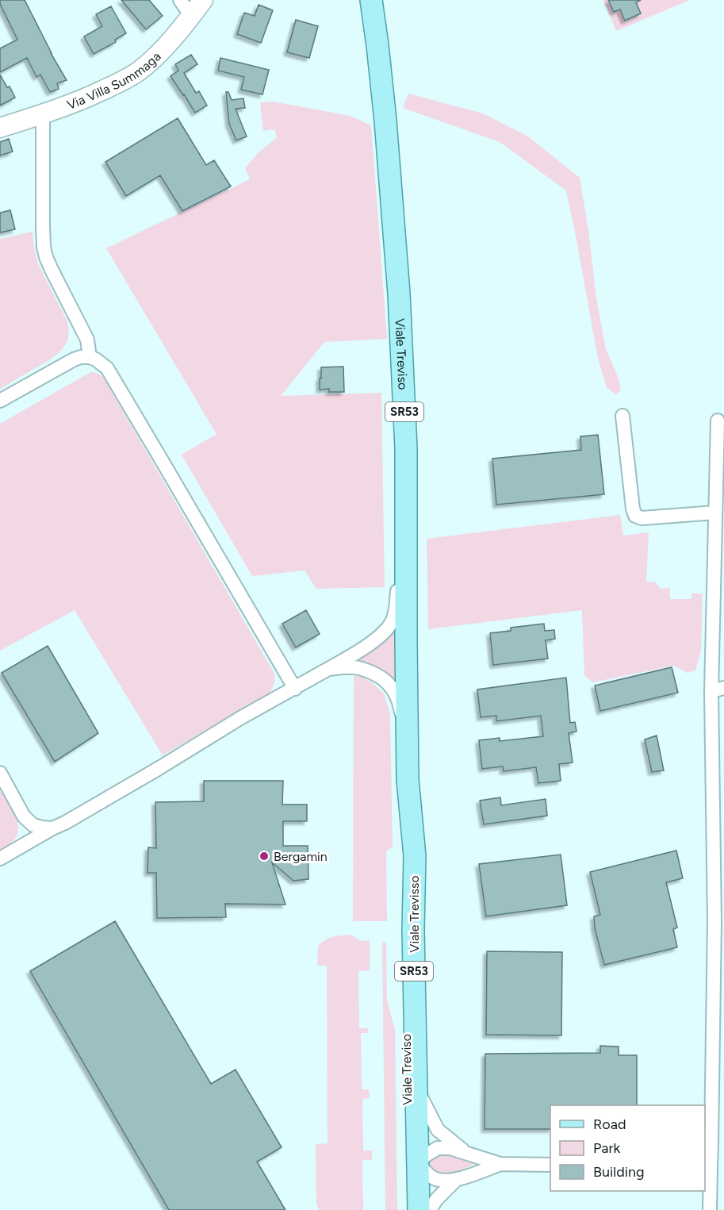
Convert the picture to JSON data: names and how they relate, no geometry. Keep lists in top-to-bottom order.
{
  "streets": {
    "main road": ["Viale Treviso", "SR53", "Viale Trevisso"],
    "street": ["Via Villa Summaga"]
  },
  "crossings": [
    ["Viale Treviso", "Viale Trevisso"],
    ["SR53", "Viale Trevisso"]
  ],
  "places": ["Bergamin"],
  "legend": ["Road", "Park", "Building"]
}
